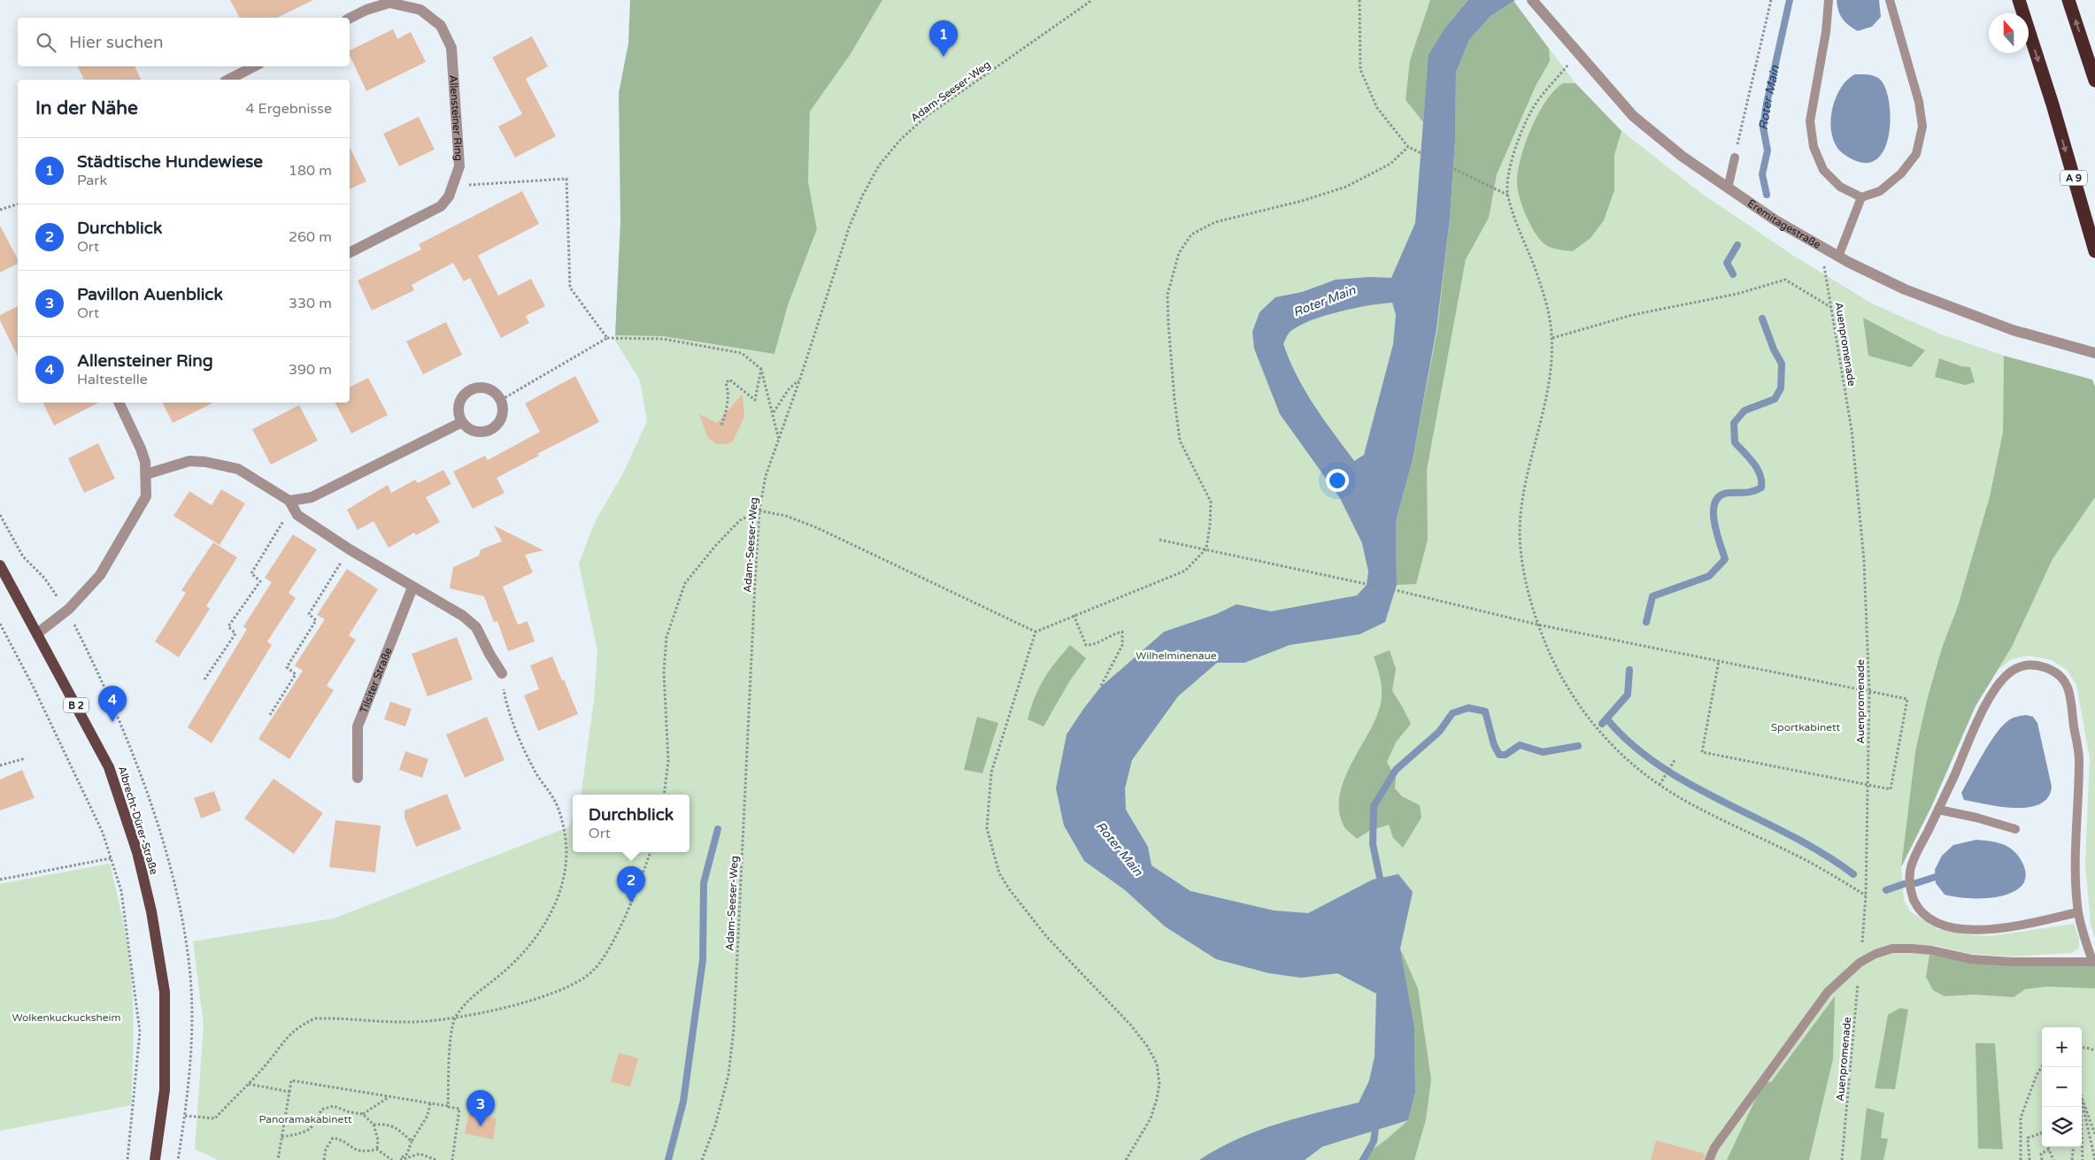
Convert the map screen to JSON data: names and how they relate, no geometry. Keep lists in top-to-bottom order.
{
  "streets": {
    "highway": ["A 9"],
    "main road": ["B 2", "Albrecht-Dürer-Straße"],
    "street": ["Allensteiner Ring", "Eremitagestraße", "Tilsiter Straße"],
    "path": ["Adam-Seeser-Weg", "Auenpromenade"]
  },
  "crossings": [
    ["Eremitagestraße", "Auenpromenade"]
  ],
  "water": ["Roter Main"],
  "parks": [
    "Wilhelminenaue",
    "Sportkabinett",
    "Wolkenkuckucksheim",
    "Panoramakabinett"
  ],
  "north": "top",
  "page": {
    "search": "Hier suchen",
    "pins": [
      "1",
      "4",
      "2",
      "3"
    ],
    "heading": ["In der Nähe", "4 Ergebnisse"],
    "list": [
      {
        "mark": "1",
        "name": "Städtische Hundewiese",
        "note": "Park",
        "value": "180 m"
      },
      {
        "mark": "2",
        "name": "Durchblick",
        "note": "Ort",
        "value": "260 m"
      },
      {
        "mark": "3",
        "name": "Pavillon Auenblick",
        "note": "Ort",
        "value": "330 m"
      },
      {
        "mark": "4",
        "name": "Allensteiner Ring",
        "note": "Haltestelle",
        "value": "390 m"
      }
    ],
    "popup": ["Durchblick", "Ort"],
    "map_buttons": ["+", "−"]
  }
}
